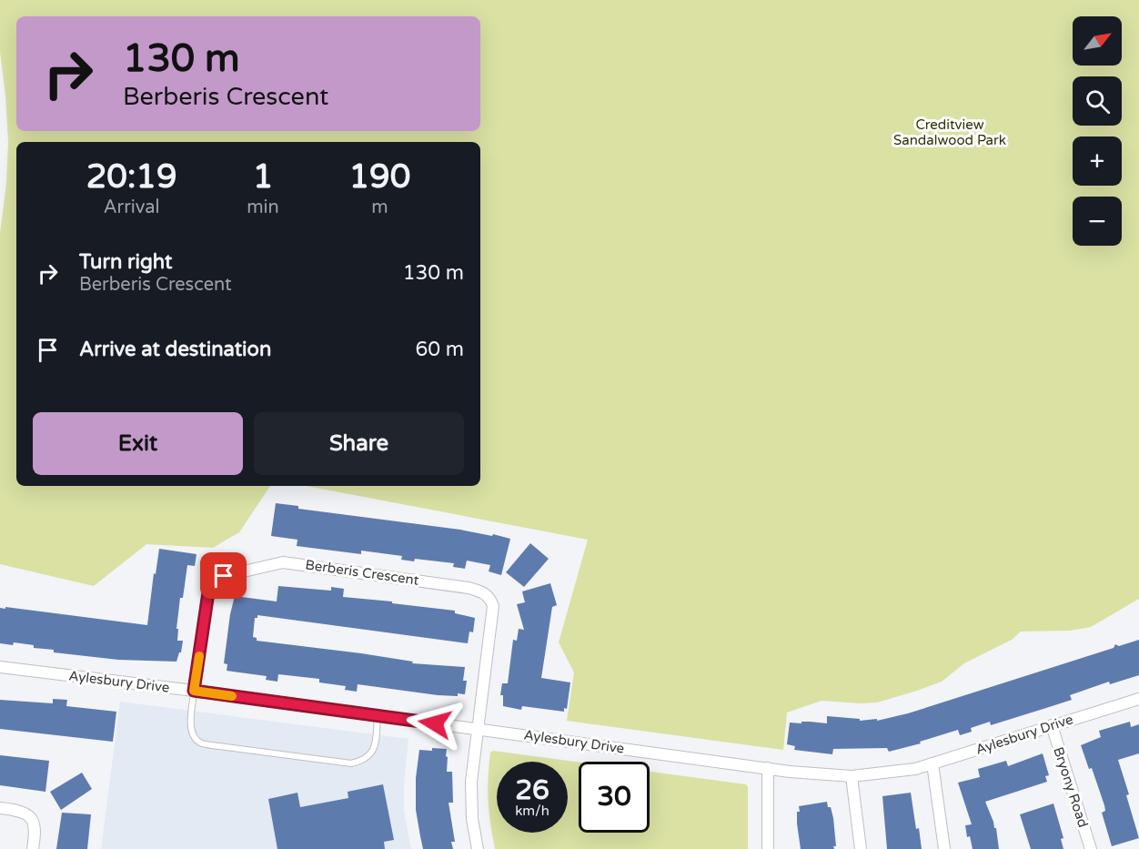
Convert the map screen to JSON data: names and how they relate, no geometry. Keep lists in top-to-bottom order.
{
  "streets": {
    "street": ["Berberis Crescent", "Aylesbury Drive", "Bryony Road"]
  },
  "crossings": [
    ["Berberis Crescent", "Aylesbury Drive"],
    ["Aylesbury Drive", "Bryony Road"]
  ],
  "parks": ["Creditview Sandalwood Park"],
  "north": "top right",
  "page": {
    "map_buttons": ["+", "−"],
    "turn": ["130 m", "Berberis Crescent"],
    "eta": [
      "20:19",
      "Arrival",
      "1",
      "min",
      "190",
      "m"
    ],
    "list": [
      {
        "name": "Turn right",
        "note": "Berberis Crescent",
        "value": "130 m"
      },
      {
        "name": "Arrive at destination",
        "value": "60 m"
      }
    ],
    "buttons": ["Exit", "Share"],
    "speed": "26 km/h",
    "limit": "30"
  }
}
